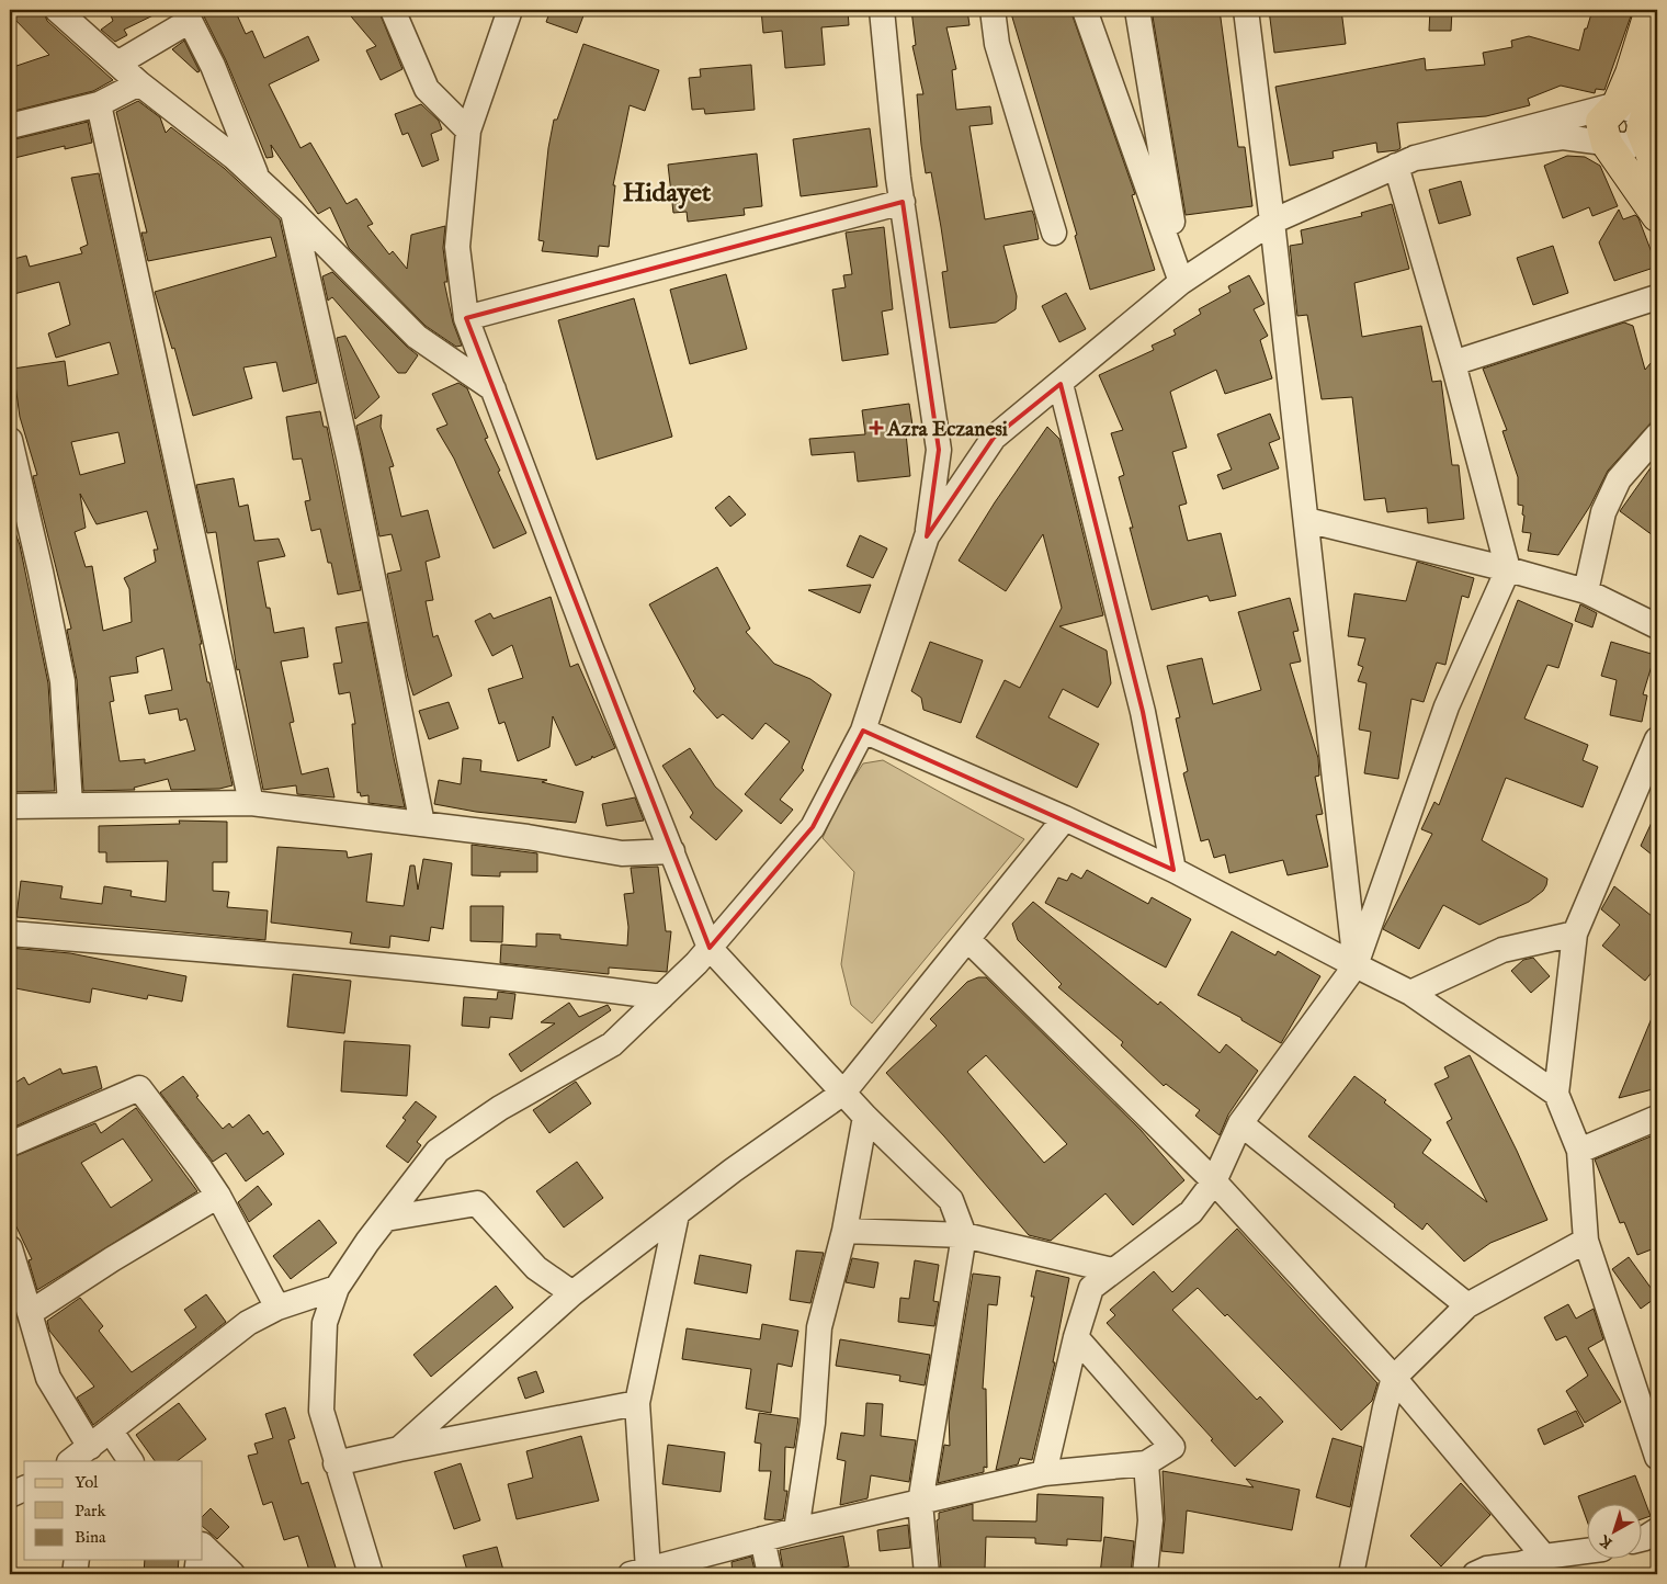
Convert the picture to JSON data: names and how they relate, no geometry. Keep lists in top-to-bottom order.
{
  "districts": ["Hidayet"],
  "places": {
    "health": ["Azra Eczanesi"]
  },
  "legend": ["Yol", "Park", "Bina"],
  "north": "bottom left"
}
